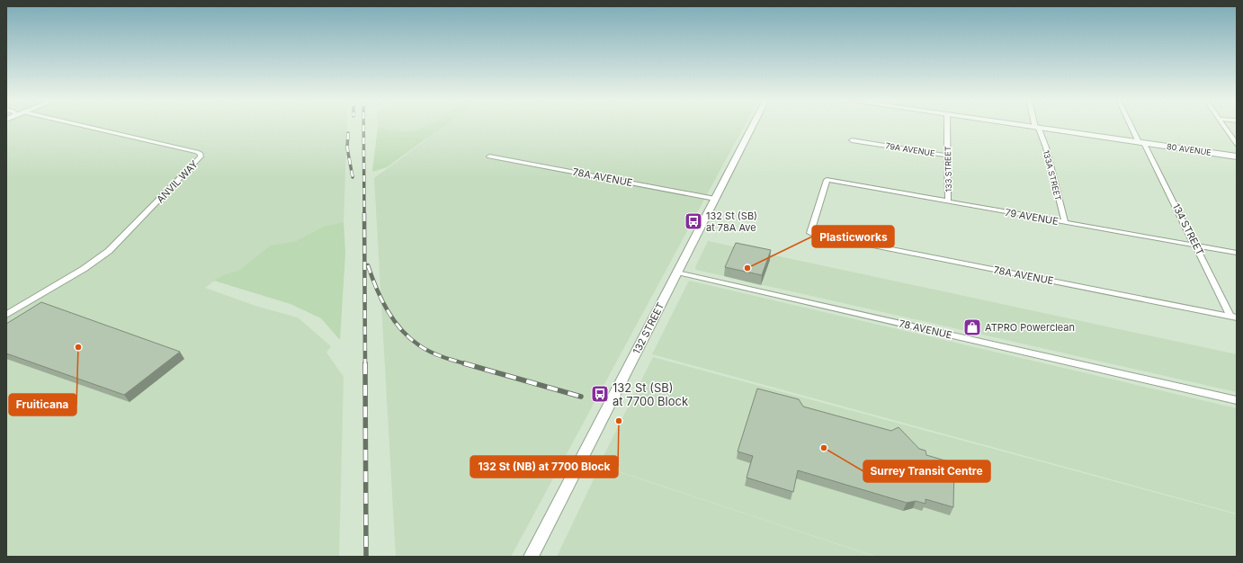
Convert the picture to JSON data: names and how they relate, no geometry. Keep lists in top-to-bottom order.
{
  "streets": {
    "main road": ["80 AVENUE", "132 STREET"],
    "street": [
      "79A AVENUE",
      "133 STREET",
      "133A STREET",
      "78A AVENUE",
      "ANVIL WAY",
      "79 AVENUE",
      "134 STREET",
      "78 AVENUE"
    ]
  },
  "crossings": [
    ["79A AVENUE", "133 STREET"],
    ["80 AVENUE", "133A STREET"],
    ["80 AVENUE", "134 STREET"],
    ["133 STREET", "79 AVENUE"],
    ["133A STREET", "79 AVENUE"],
    ["78A AVENUE", "79 AVENUE"],
    ["78A AVENUE", "134 STREET"],
    ["78A AVENUE", "132 STREET"],
    ["79 AVENUE", "134 STREET"],
    ["132 STREET", "78 AVENUE"]
  ],
  "places": {
    "bus stop": ["132 St (SB) at 78A Ave", "132 St (SB) at 7700 Block"],
    "other": [
      "Plasticworks",
      "Fruiticana",
      "132 St (NB) at 7700 Block",
      "Surrey Transit Centre"
    ],
    "shop": ["ATPRO Powerclean"]
  }
}
